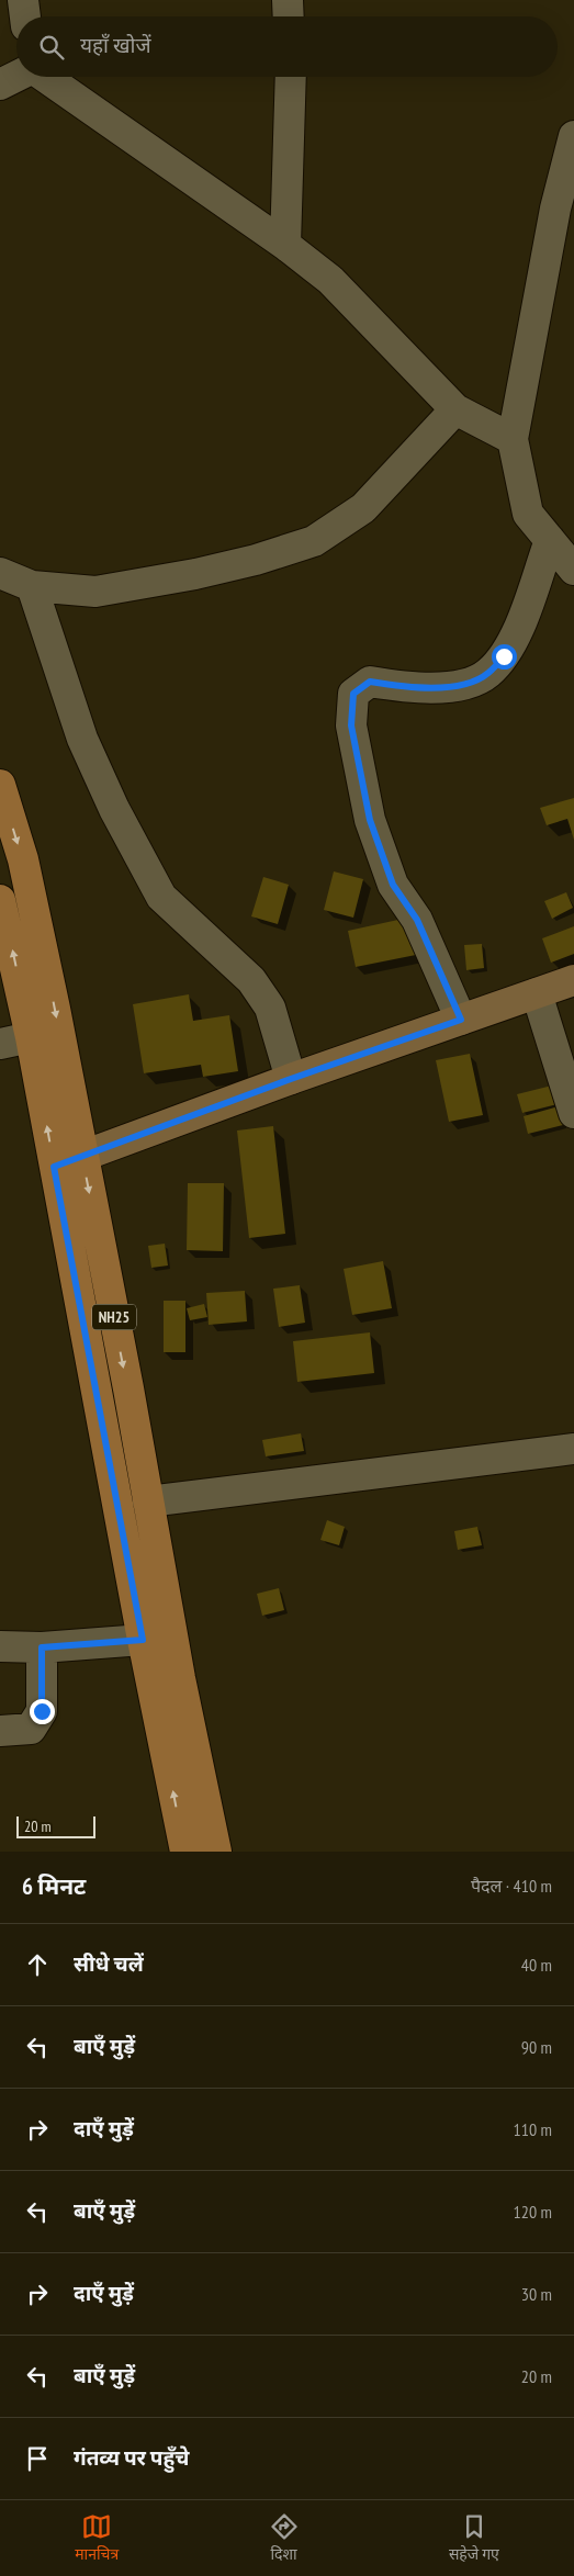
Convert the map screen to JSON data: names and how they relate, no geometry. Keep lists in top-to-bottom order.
{
  "streets": {
    "main road": ["NH25"]
  },
  "scale_bar": "20 m",
  "page": {
    "search": "यहाँ खोजें",
    "scale": "20 m",
    "heading": ["6 मिनट", "पैदल · 410 m"],
    "list": [
      ["सीधे चलें", "40 m"],
      ["बाएँ मुड़ें", "90 m"],
      ["दाएँ मुड़ें", "110 m"],
      ["बाएँ मुड़ें", "120 m"],
      ["दाएँ मुड़ें", "30 m"],
      ["बाएँ मुड़ें", "20 m"],
      "गंतव्य पर पहुँचे"
    ],
    "nav": ["मानचित्र", "दिशा", "सहेजे गए"]
  }
}
